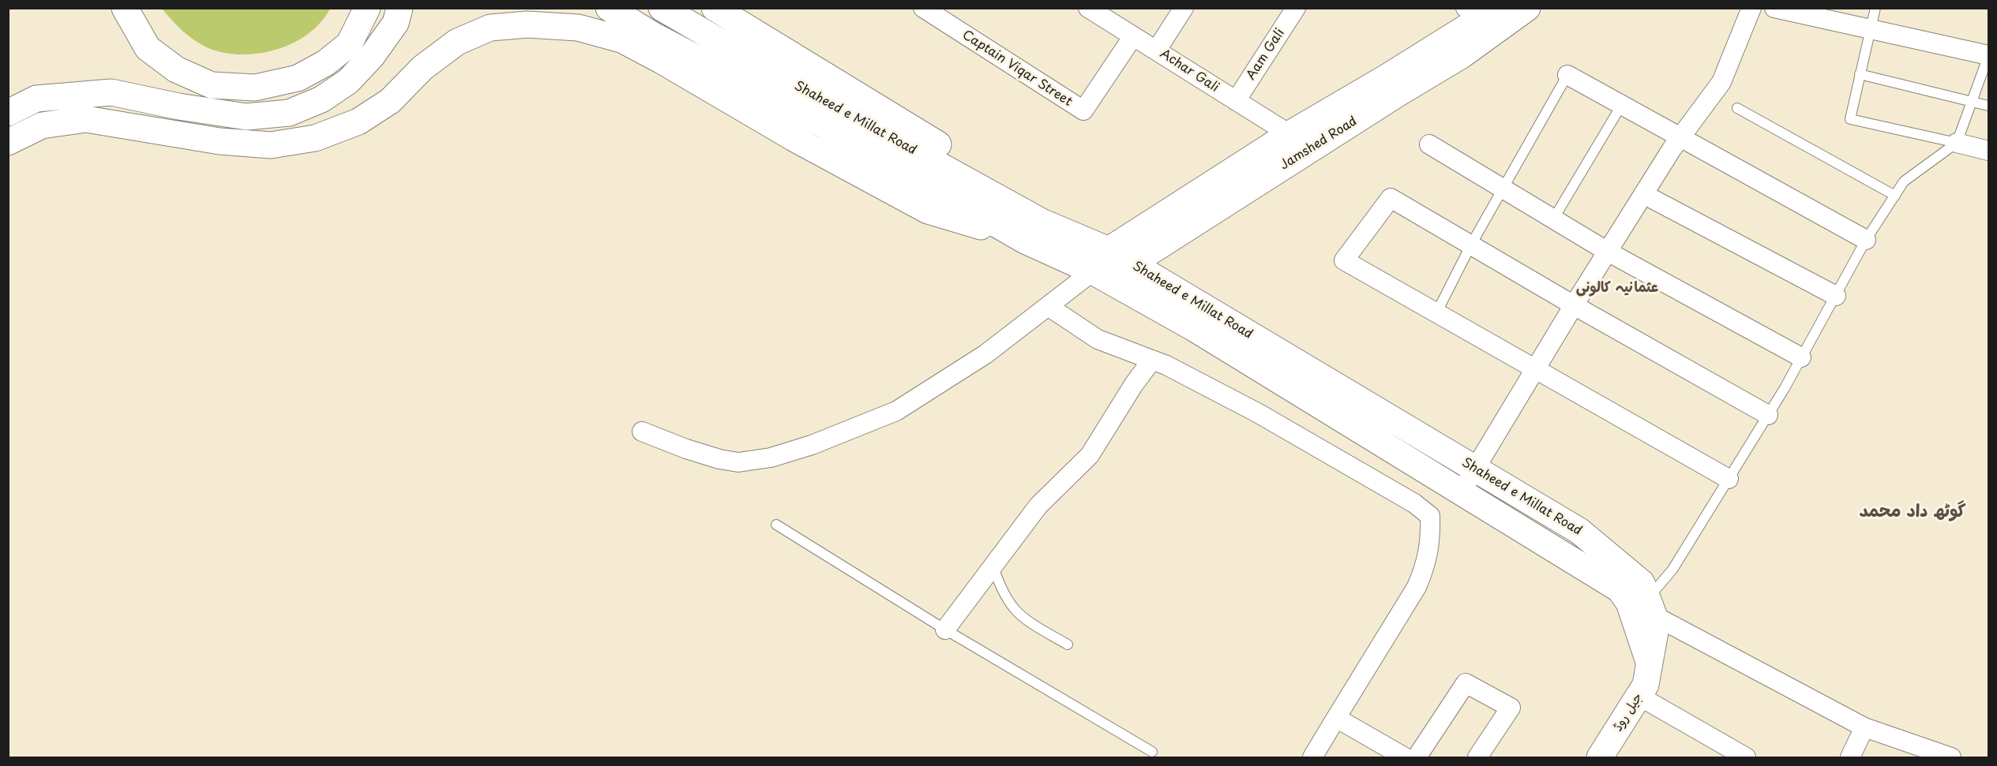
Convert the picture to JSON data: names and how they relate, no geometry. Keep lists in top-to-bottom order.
{
  "streets": {
    "main road": ["Shaheed e Millat Road", "Jamshed Road", "جیل روڈ"],
    "street": ["Aam Gali", "Captain Viqar Street", "Achar Gali"]
  },
  "crossings": [
    ["Aam Gali", "Achar Gali"],
    ["Captain Viqar Street", "Achar Gali"],
    ["Achar Gali", "Jamshed Road"],
    ["Shaheed e Millat Road", "Jamshed Road"],
    ["Shaheed e Millat Road", "جیل روڈ"]
  ],
  "districts": ["عثمانیہ کالونی", "گوٹھ داد محمد"]
}
